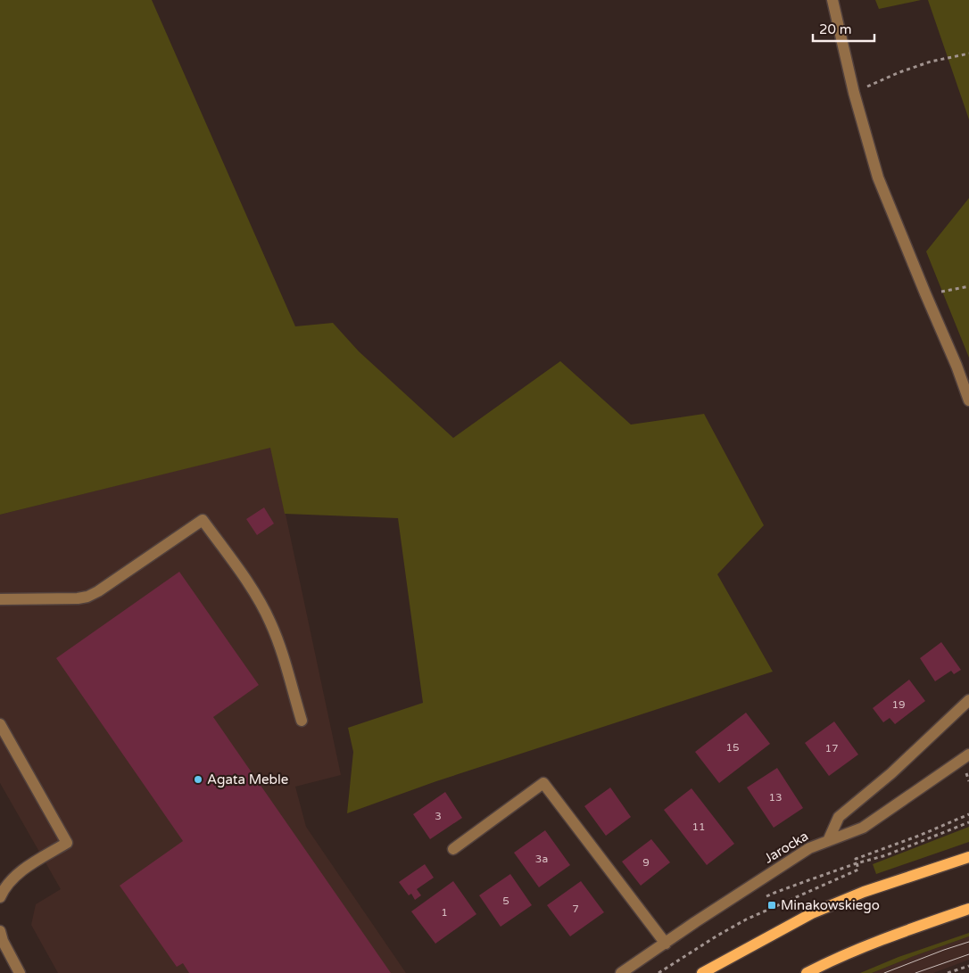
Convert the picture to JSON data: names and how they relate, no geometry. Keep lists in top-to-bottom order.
{
  "streets": {
    "street": ["Jarocka"]
  },
  "places": {
    "other": ["Agata Meble"],
    "transit": ["Minakowskiego"]
  },
  "house_numbers": [
    "19",
    "15",
    "17",
    "13",
    "3",
    "11",
    "3a",
    "9",
    "5",
    "7",
    "1"
  ],
  "scale_bar": "20 m"
}
